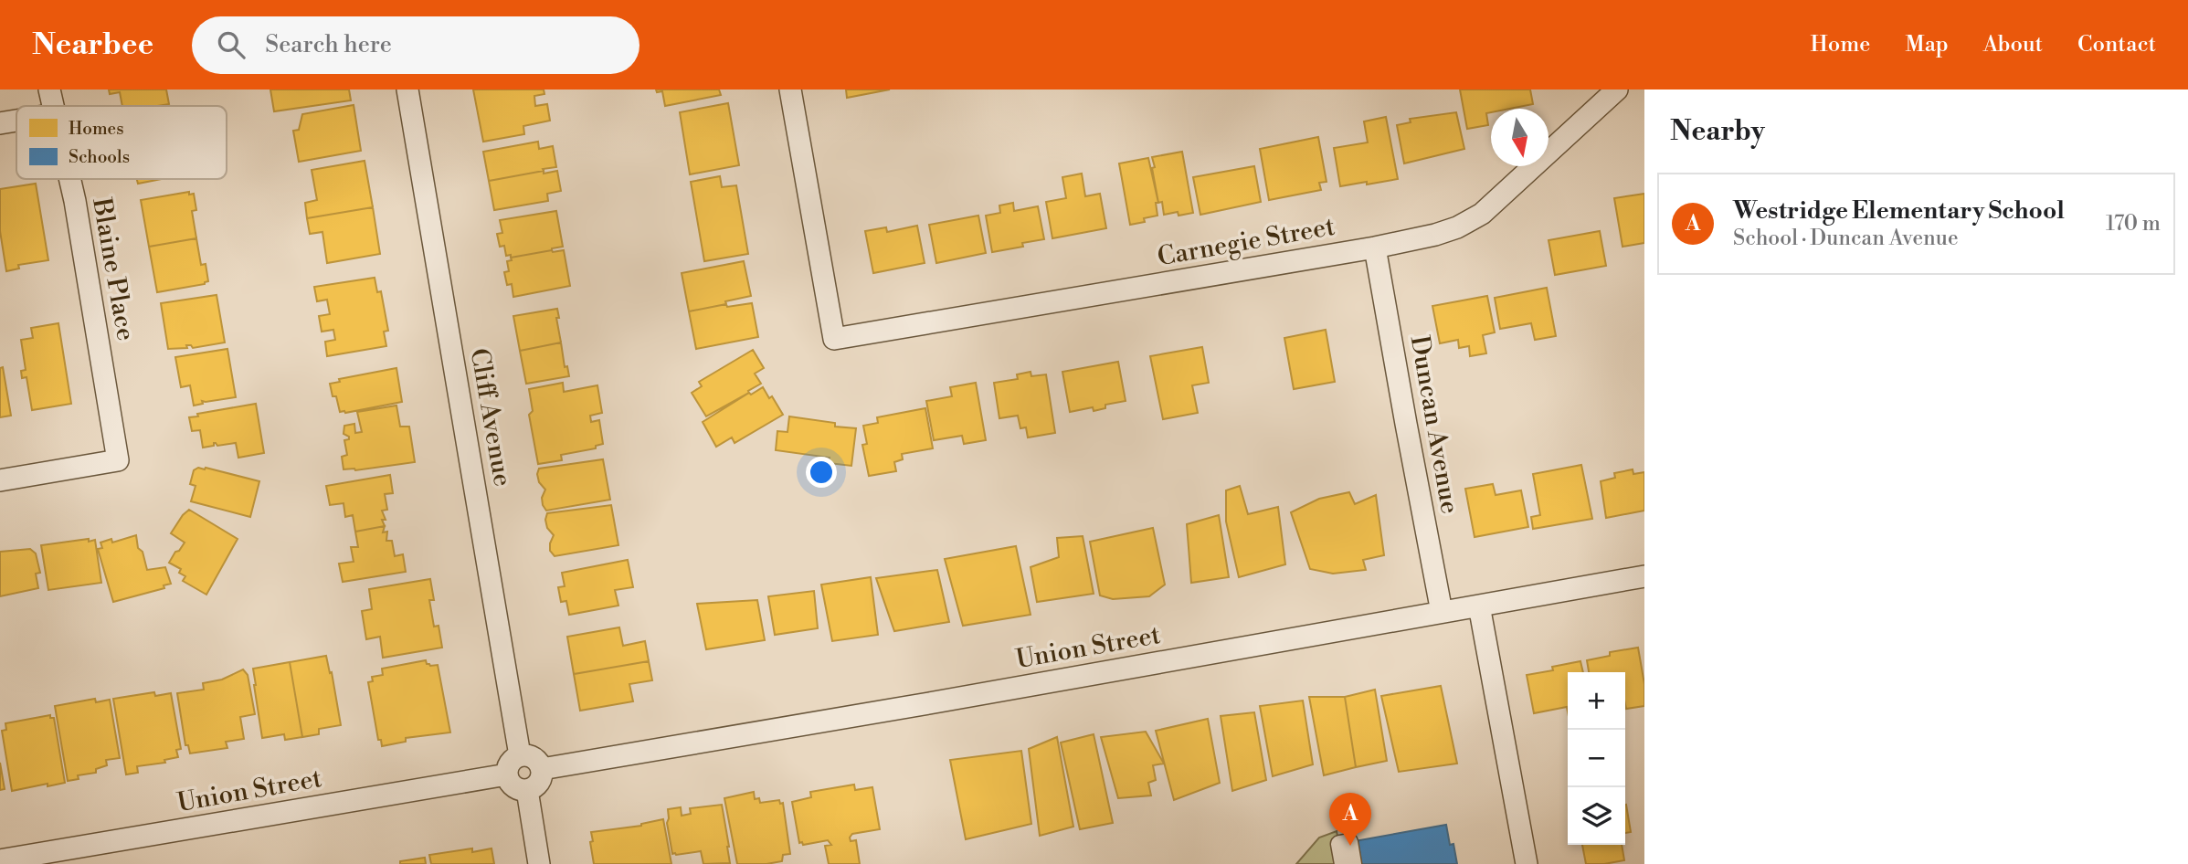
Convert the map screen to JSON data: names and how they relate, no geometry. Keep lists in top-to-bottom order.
{
  "streets": {
    "street": [
      "Carnegie Street",
      "Blaine Place",
      "Cliff Avenue",
      "Duncan Avenue",
      "Union Street"
    ]
  },
  "crossings": [
    ["Carnegie Street", "Duncan Avenue"],
    ["Cliff Avenue", "Union Street"],
    ["Duncan Avenue", "Union Street"]
  ],
  "legend": ["Homes", "Schools"],
  "north": "bottom",
  "page": {
    "header": "Nearbee",
    "search": "Search here",
    "nav": [
      "Home",
      "Map",
      "About",
      "Contact"
    ],
    "heading": "Nearby",
    "list": [
      {
        "mark": "A",
        "name": "Westridge Elementary School",
        "note": "School · Duncan Avenue",
        "value": "170 m"
      }
    ],
    "map_buttons": ["+", "−"],
    "pins": "A"
  }
}
